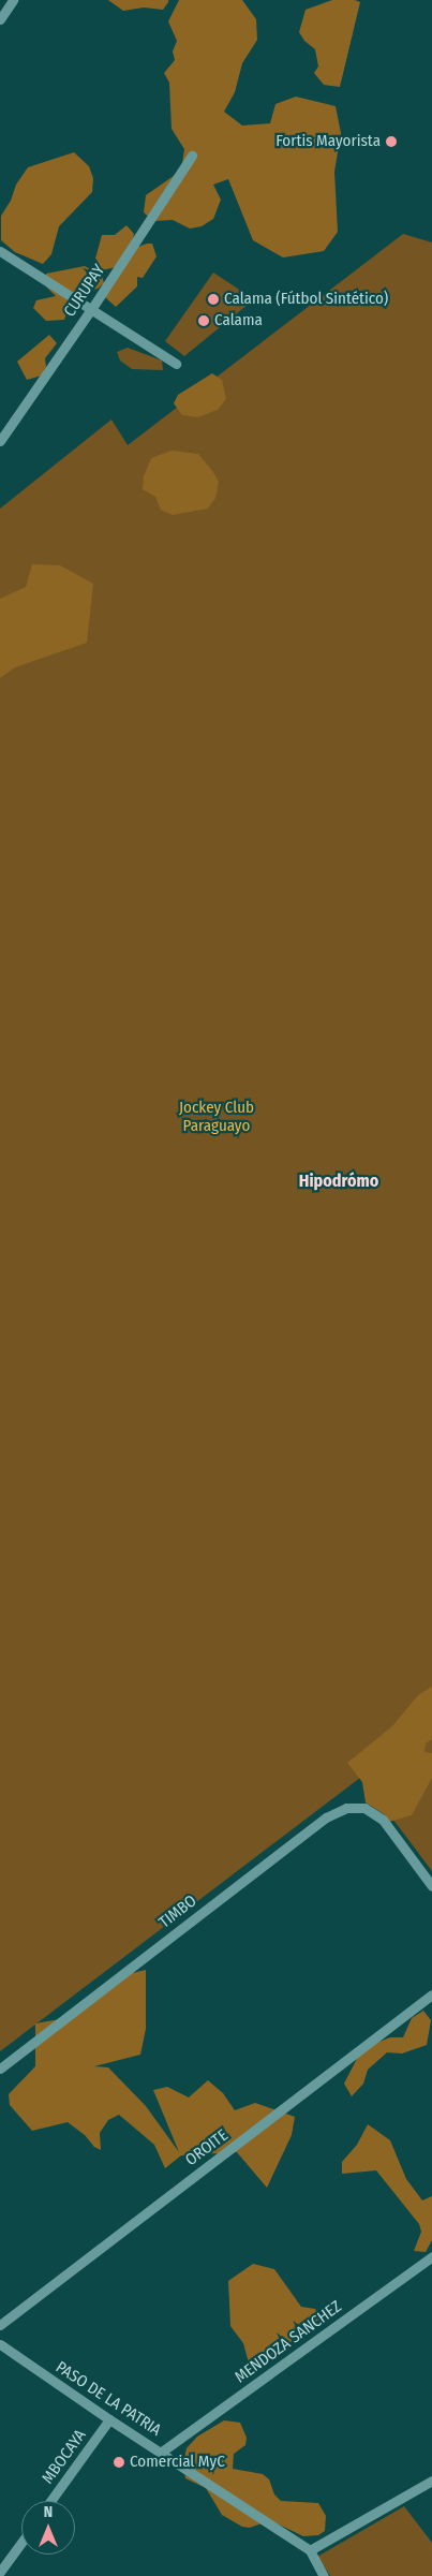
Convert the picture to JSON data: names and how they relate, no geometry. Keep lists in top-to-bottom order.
{
  "streets": {
    "street": [
      "CURUPAY",
      "TIMBO",
      "OROITE",
      "MENDOZA SANCHEZ",
      "PASO DE LA PATRIA",
      "MBOCAYA"
    ]
  },
  "crossings": [
    ["MENDOZA SANCHEZ", "PASO DE LA PATRIA"],
    ["PASO DE LA PATRIA", "MBOCAYA"]
  ],
  "districts": ["Hipodrómo"],
  "parks": ["Jockey Club Paraguayo"],
  "places": [
    "Fortis Mayorista",
    "Calama (Fútbol Sintético)",
    "Calama",
    "Comercial MyC"
  ],
  "north": "top"
}
